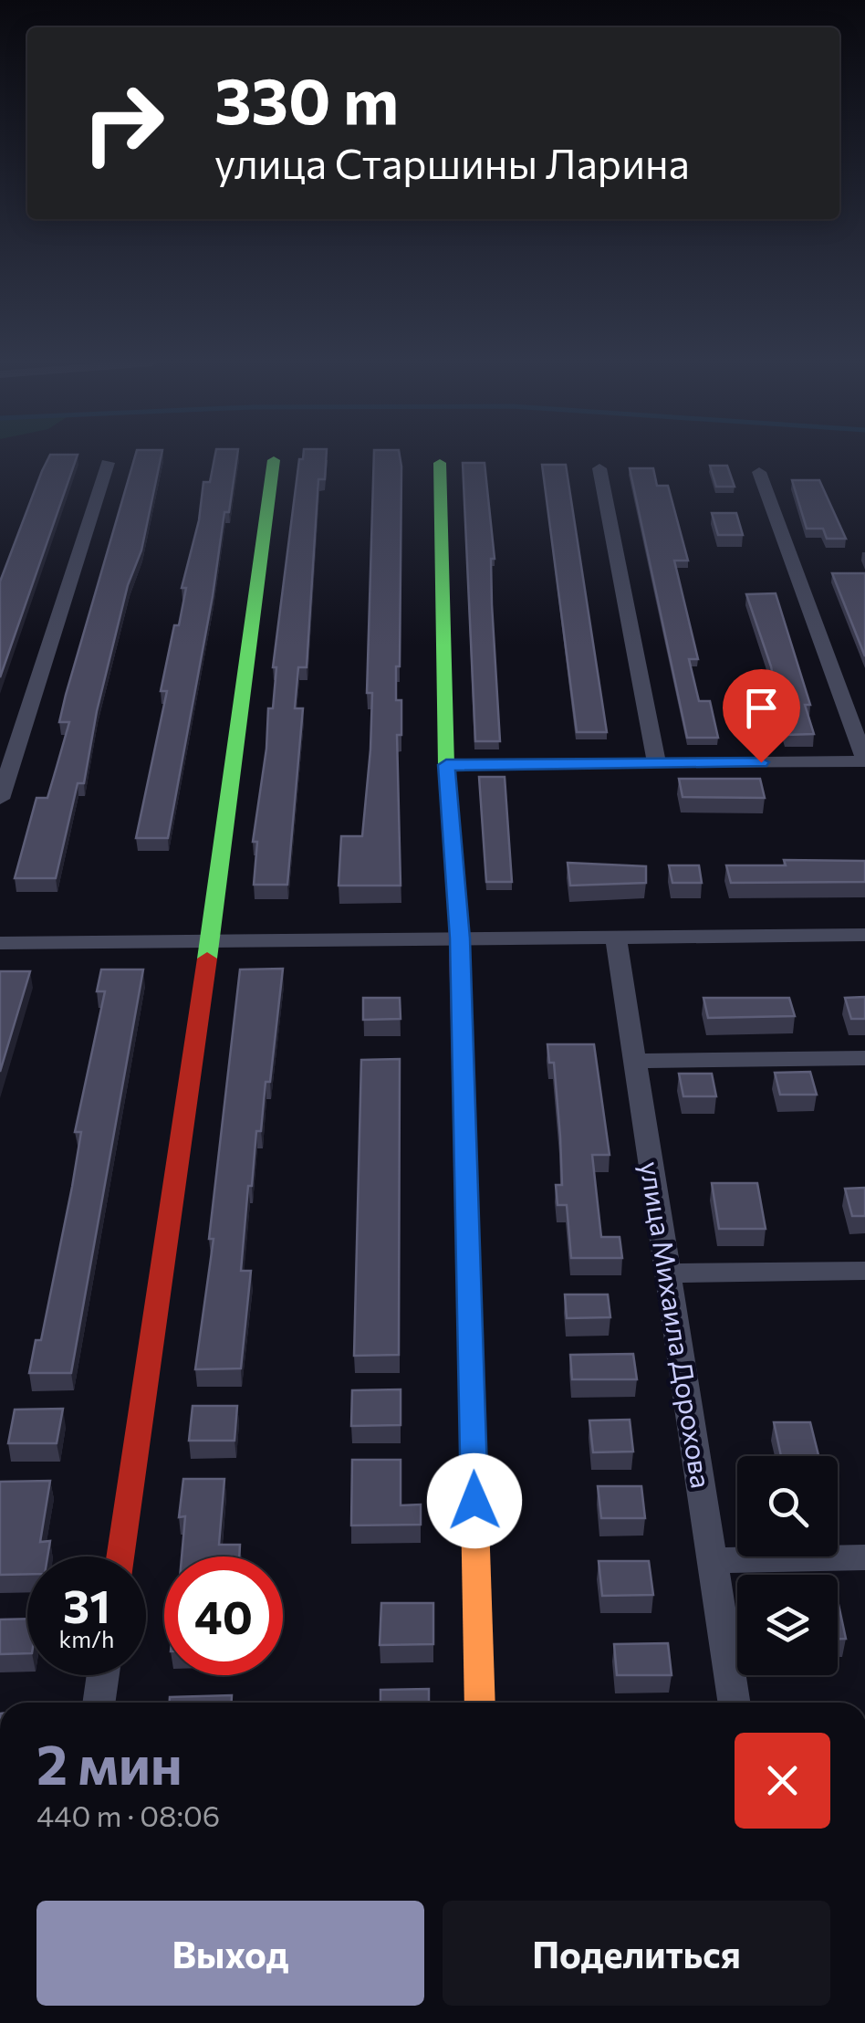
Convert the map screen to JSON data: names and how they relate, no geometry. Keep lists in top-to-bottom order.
{
  "streets": {
    "street": ["улица Михаила Дорохова"]
  },
  "page": {
    "turn": ["330 m", "улица Старшины Ларина"],
    "speed": "31 km/h",
    "limit": "40",
    "heading": ["2 мин", "440 m · 08:06"],
    "buttons": ["Выход", "Поделиться"]
  }
}
